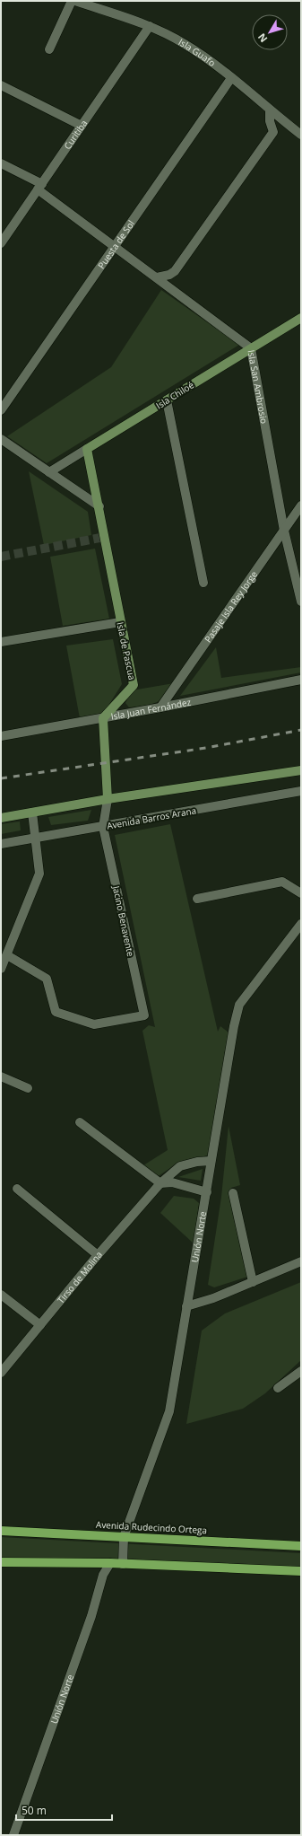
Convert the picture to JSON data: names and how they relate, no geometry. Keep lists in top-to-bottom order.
{
  "streets": {
    "main road": ["Avenida Rudecindo Ortega"],
    "street": [
      "Isla Guafo",
      "Curitiba",
      "Puesta de Sol",
      "Isla San Ambrosio",
      "Isla Chiloé",
      "Pasaje Isla Rey Jorge",
      "Isla de Pascua",
      "Isla Juan Fernández",
      "Avenida Barros Arana",
      "Jacino Benavente",
      "Unión Norte",
      "Tirso de Molina"
    ]
  },
  "crossings": [
    ["Isla Guafo", "Curitiba"],
    ["Isla Guafo", "Puesta de Sol"],
    ["Curitiba", "Isla San Ambrosio"],
    ["Puesta de Sol", "Isla San Ambrosio"],
    ["Isla San Ambrosio", "Isla Chiloé"],
    ["Isla San Ambrosio", "Pasaje Isla Rey Jorge"],
    ["Isla Chiloé", "Isla de Pascua"],
    ["Pasaje Isla Rey Jorge", "Isla Juan Fernández"],
    ["Isla de Pascua", "Isla Juan Fernández"],
    ["Avenida Barros Arana", "Jacino Benavente"],
    ["Unión Norte", "Tirso de Molina"],
    ["Unión Norte", "Avenida Rudecindo Ortega"]
  ],
  "scale_bar": "50 m",
  "north": "bottom left"
}
